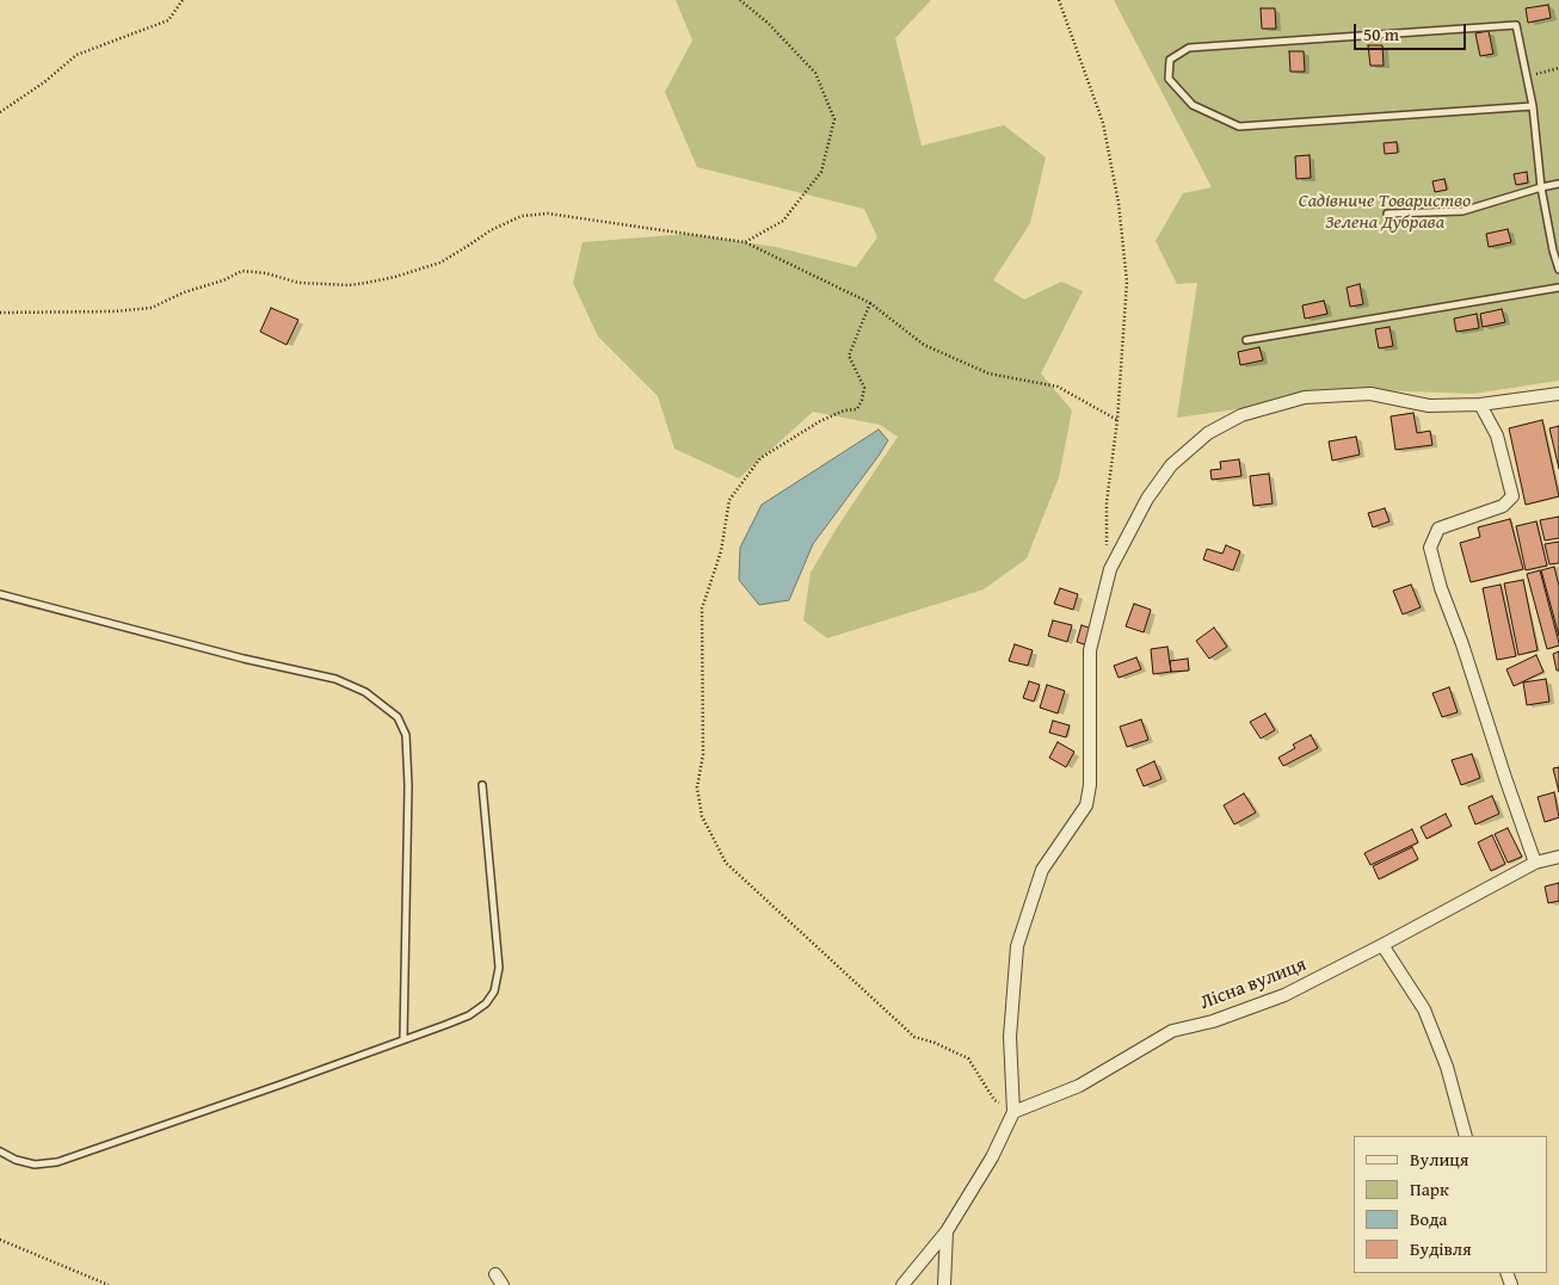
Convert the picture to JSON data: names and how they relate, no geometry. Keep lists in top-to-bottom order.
{
  "streets": {
    "street": ["Лісна вулиця"]
  },
  "parks": ["Садівниче Товариство Зелена Дубрава"],
  "legend": [
    "Вулиця",
    "Парк",
    "Вода",
    "Будівля"
  ],
  "scale_bar": "50 m"
}
